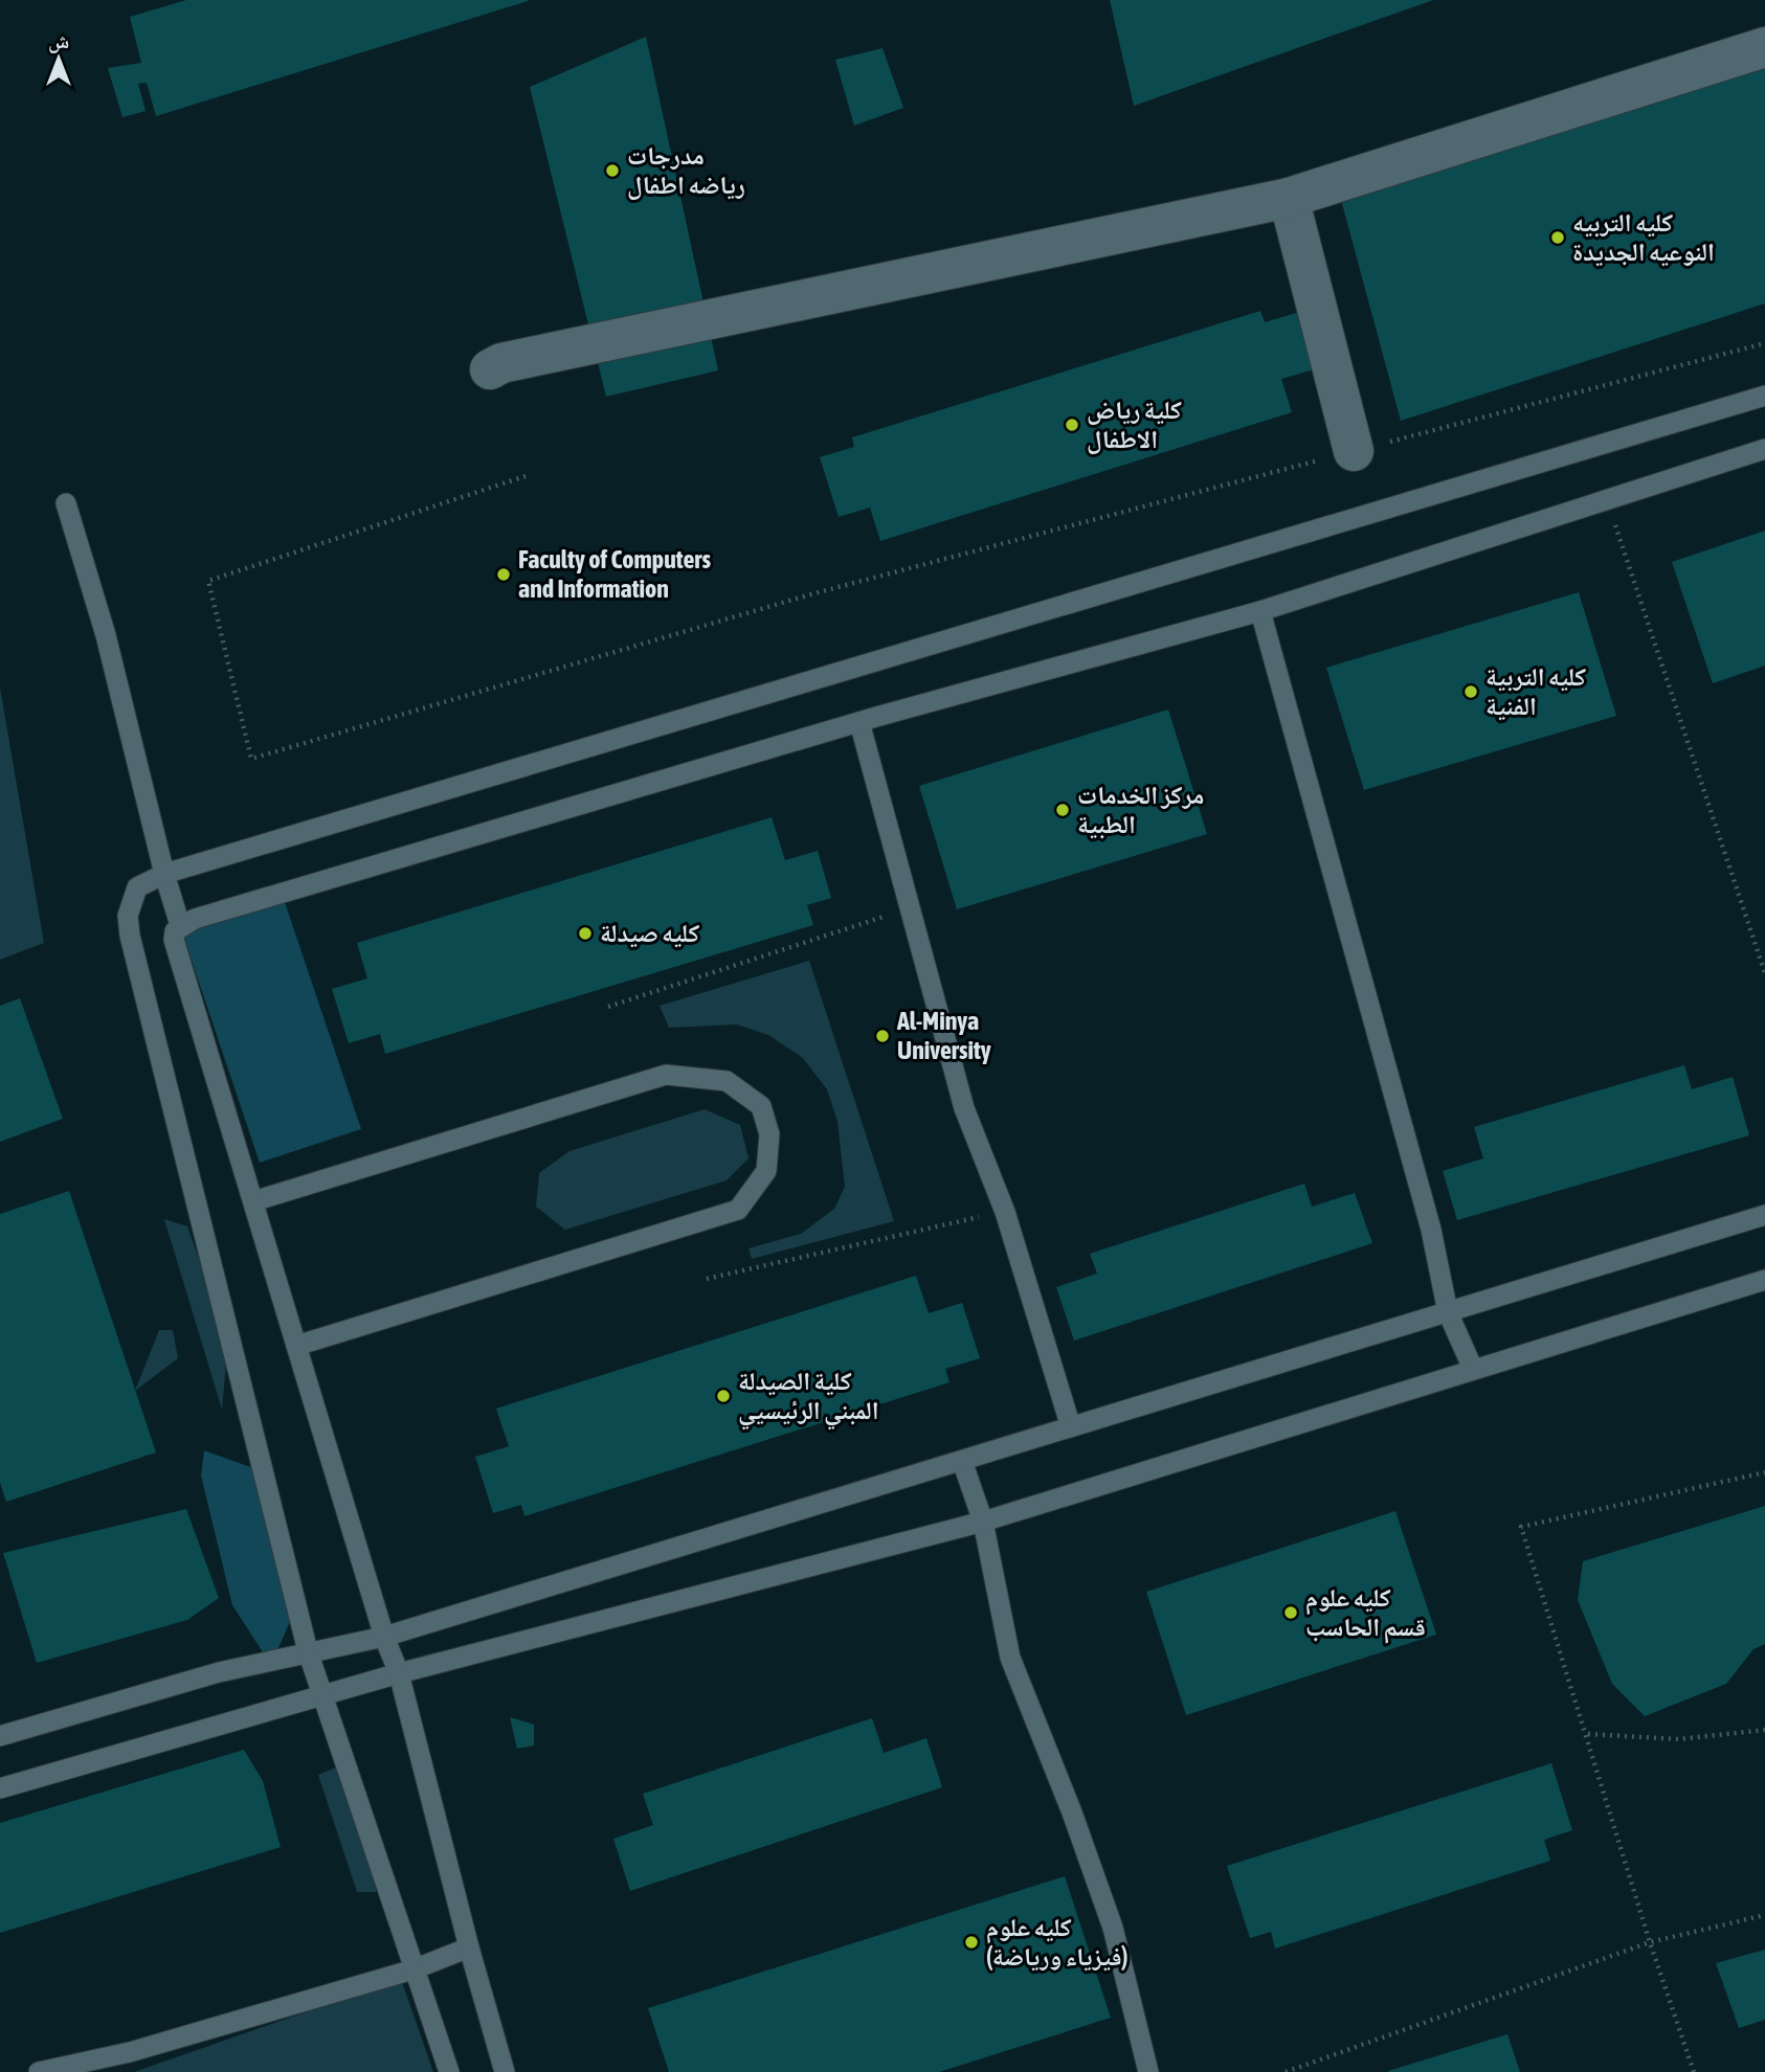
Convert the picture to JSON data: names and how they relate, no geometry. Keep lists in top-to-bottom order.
{
  "places": [
    "مدرجات رياضه اطفال",
    "كليه التربيه النوعيه الجديدة",
    "كلية رياض الاطفال",
    "Faculty of Computers and Information",
    "كليه التربية الفنية",
    "مركز الخدمات الطبية",
    "كليه صيدلة",
    "Al-Minya University",
    "كلية الصيدلة المبني الرئيسيي",
    "كليه علوم قسم الحاسب",
    "كليه علوم (فيزياء ورياضة)"
  ],
  "north": "top"
}
